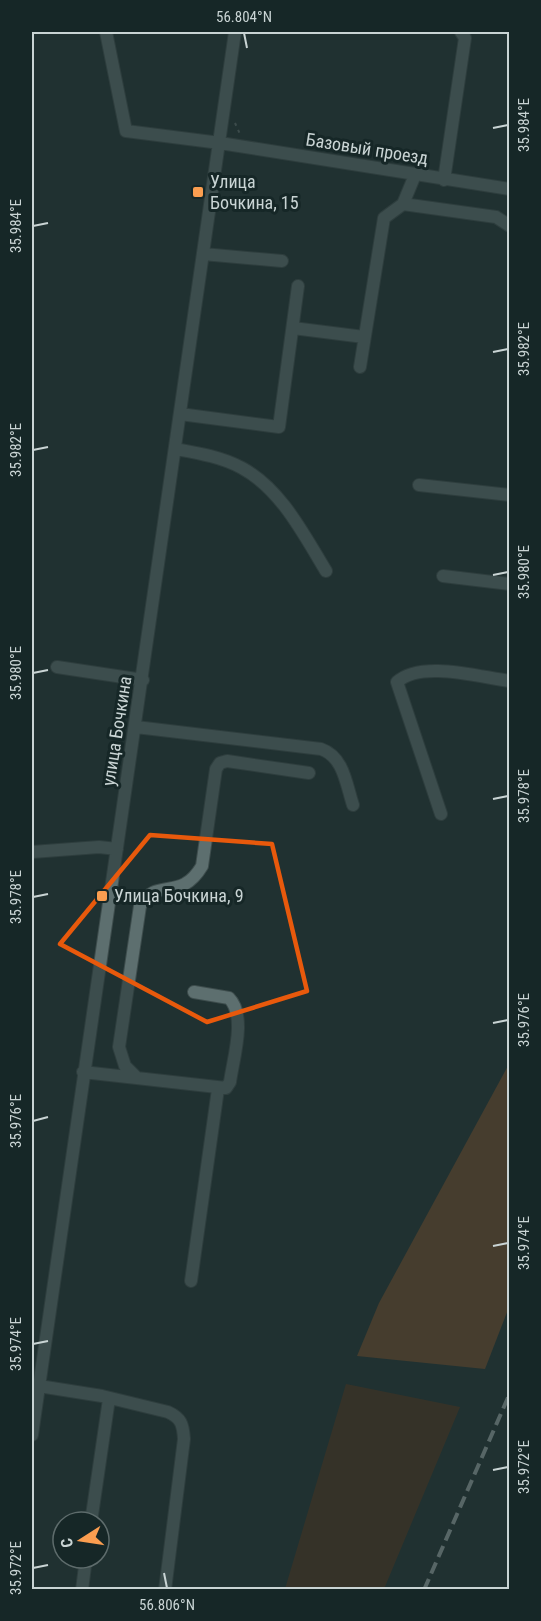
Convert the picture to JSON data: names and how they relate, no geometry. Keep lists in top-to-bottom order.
{
  "streets": {
    "street": ["Базовый проезд", "улица Бочкина"]
  },
  "crossings": [
    ["Базовый проезд", "улица Бочкина"]
  ],
  "places": {
    "transit": ["Улица Бочкина, 15", "Улица Бочкина, 9"]
  },
  "north": "left",
  "coordinates": [
    "56.804°N",
    "35.984°E",
    "35.982°E",
    "35.980°E",
    "35.978°E",
    "35.976°E",
    "35.974°E",
    "35.972°E",
    "56.806°N"
  ]
}
